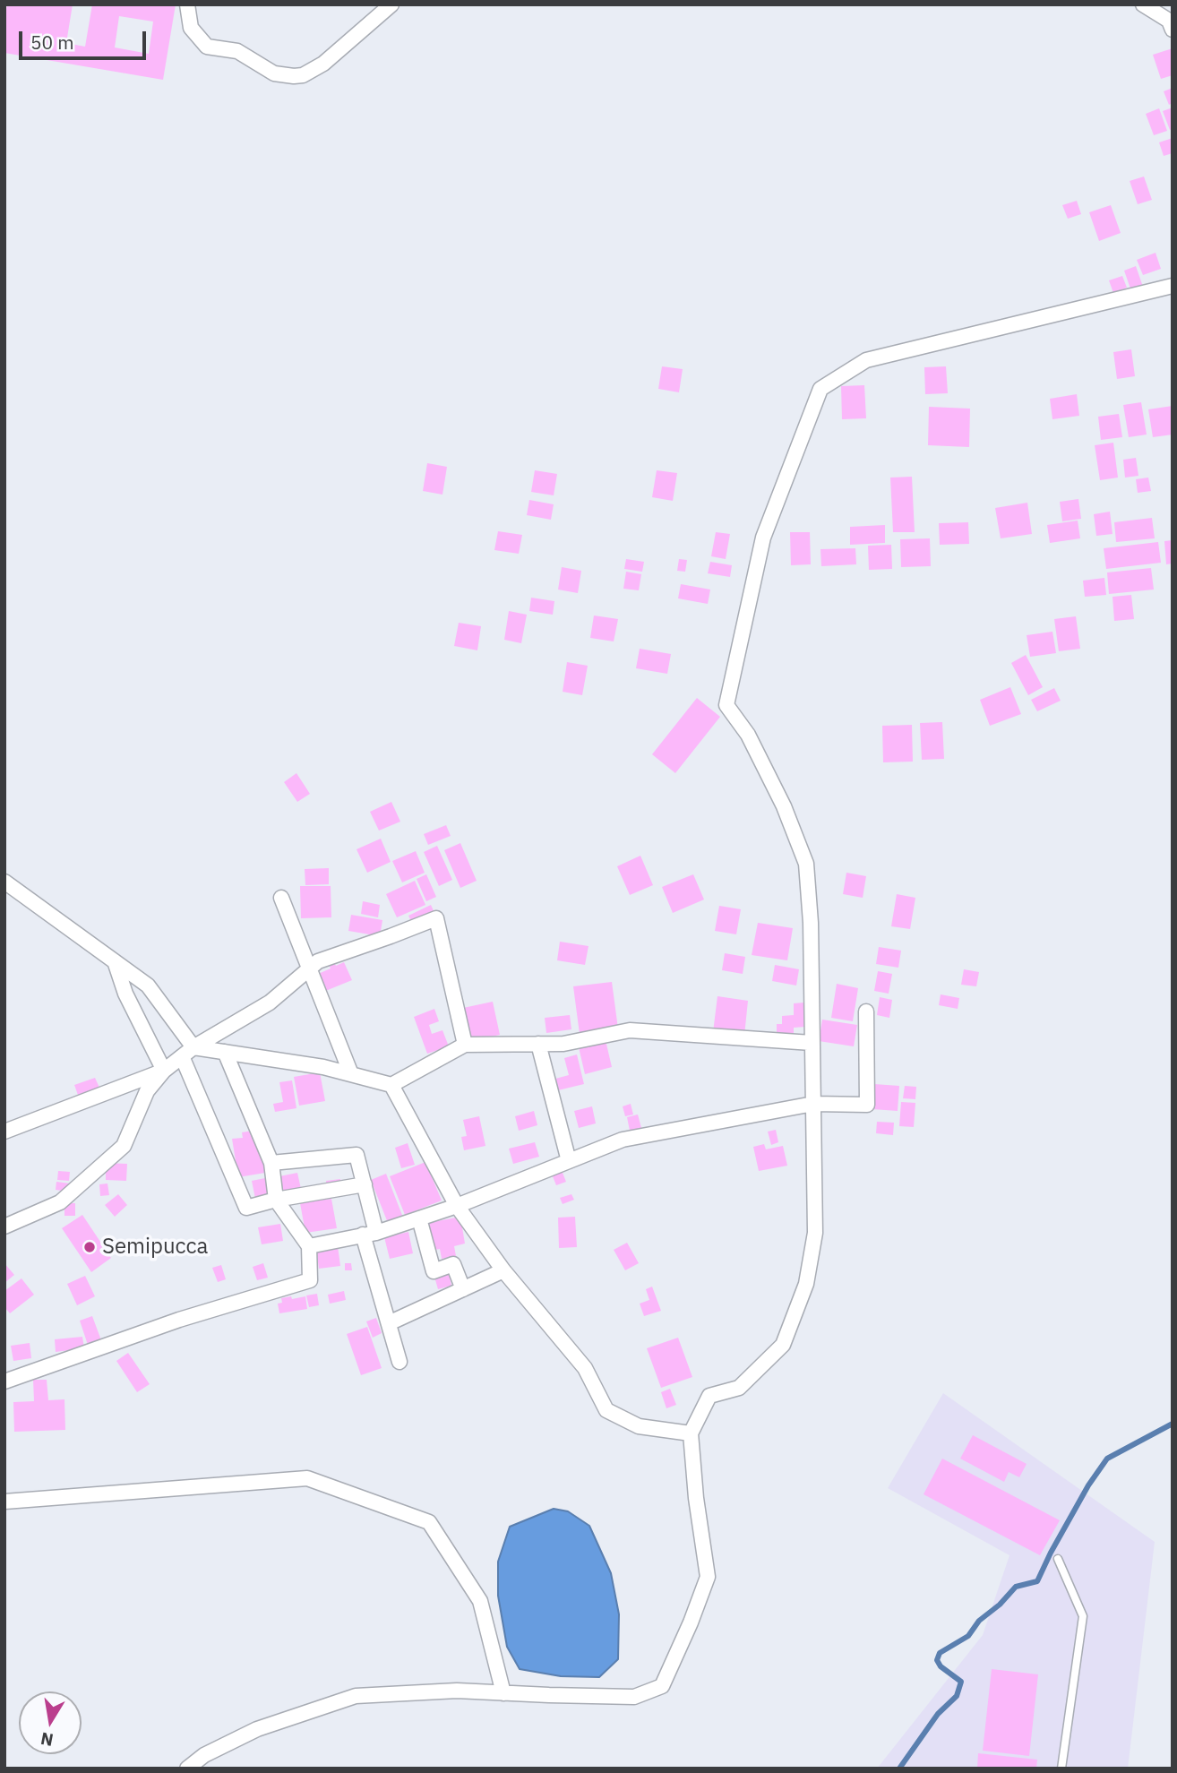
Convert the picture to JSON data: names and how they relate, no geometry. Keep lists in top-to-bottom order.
{
  "places": ["Semipucca"],
  "scale_bar": "50 m",
  "north": "bottom"
}
